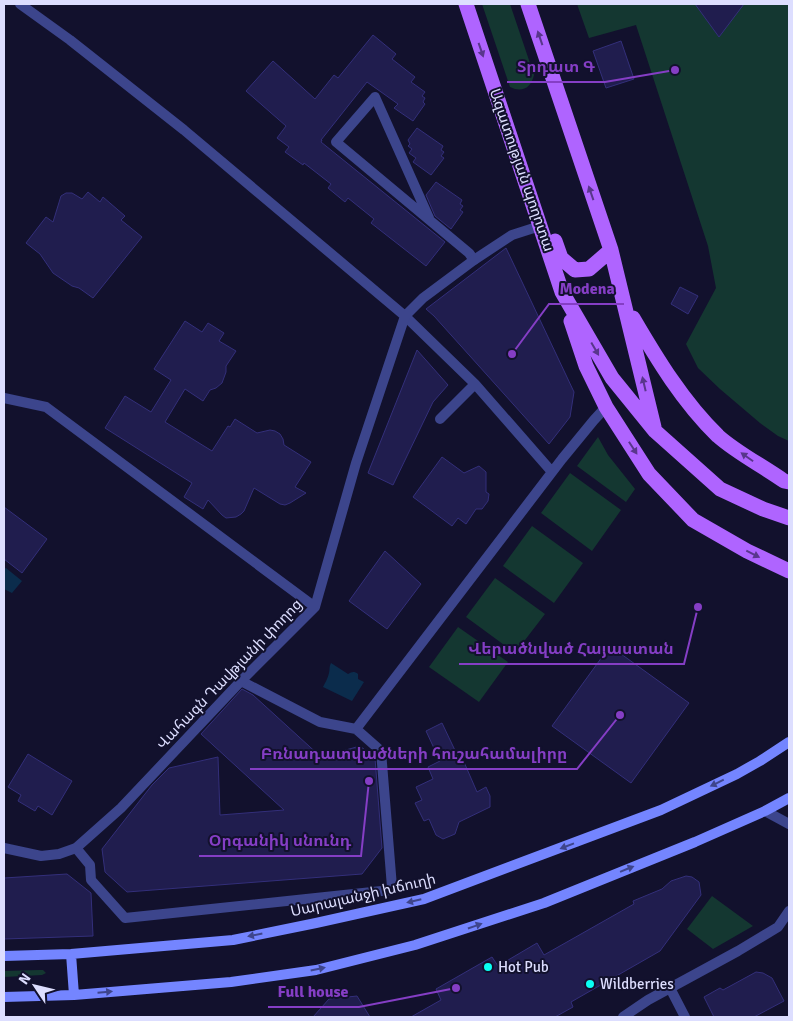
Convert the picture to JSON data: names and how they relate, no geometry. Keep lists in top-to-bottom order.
{
  "streets": {
    "main road": ["Ազատության պողոտա", "Սարալանջի խճուղի"],
    "street": ["Վահագն Դավթյանի փողոց"]
  },
  "places": [
    "Տրդատ Գ",
    "Modena",
    "Վերածնված Հայաստան",
    "Բռնադատվածների հուշահամալիրը",
    "Օրգանիկ սնունդ",
    "Hot Pub",
    "Wildberries",
    "Full house"
  ],
  "north": "top left"
}
